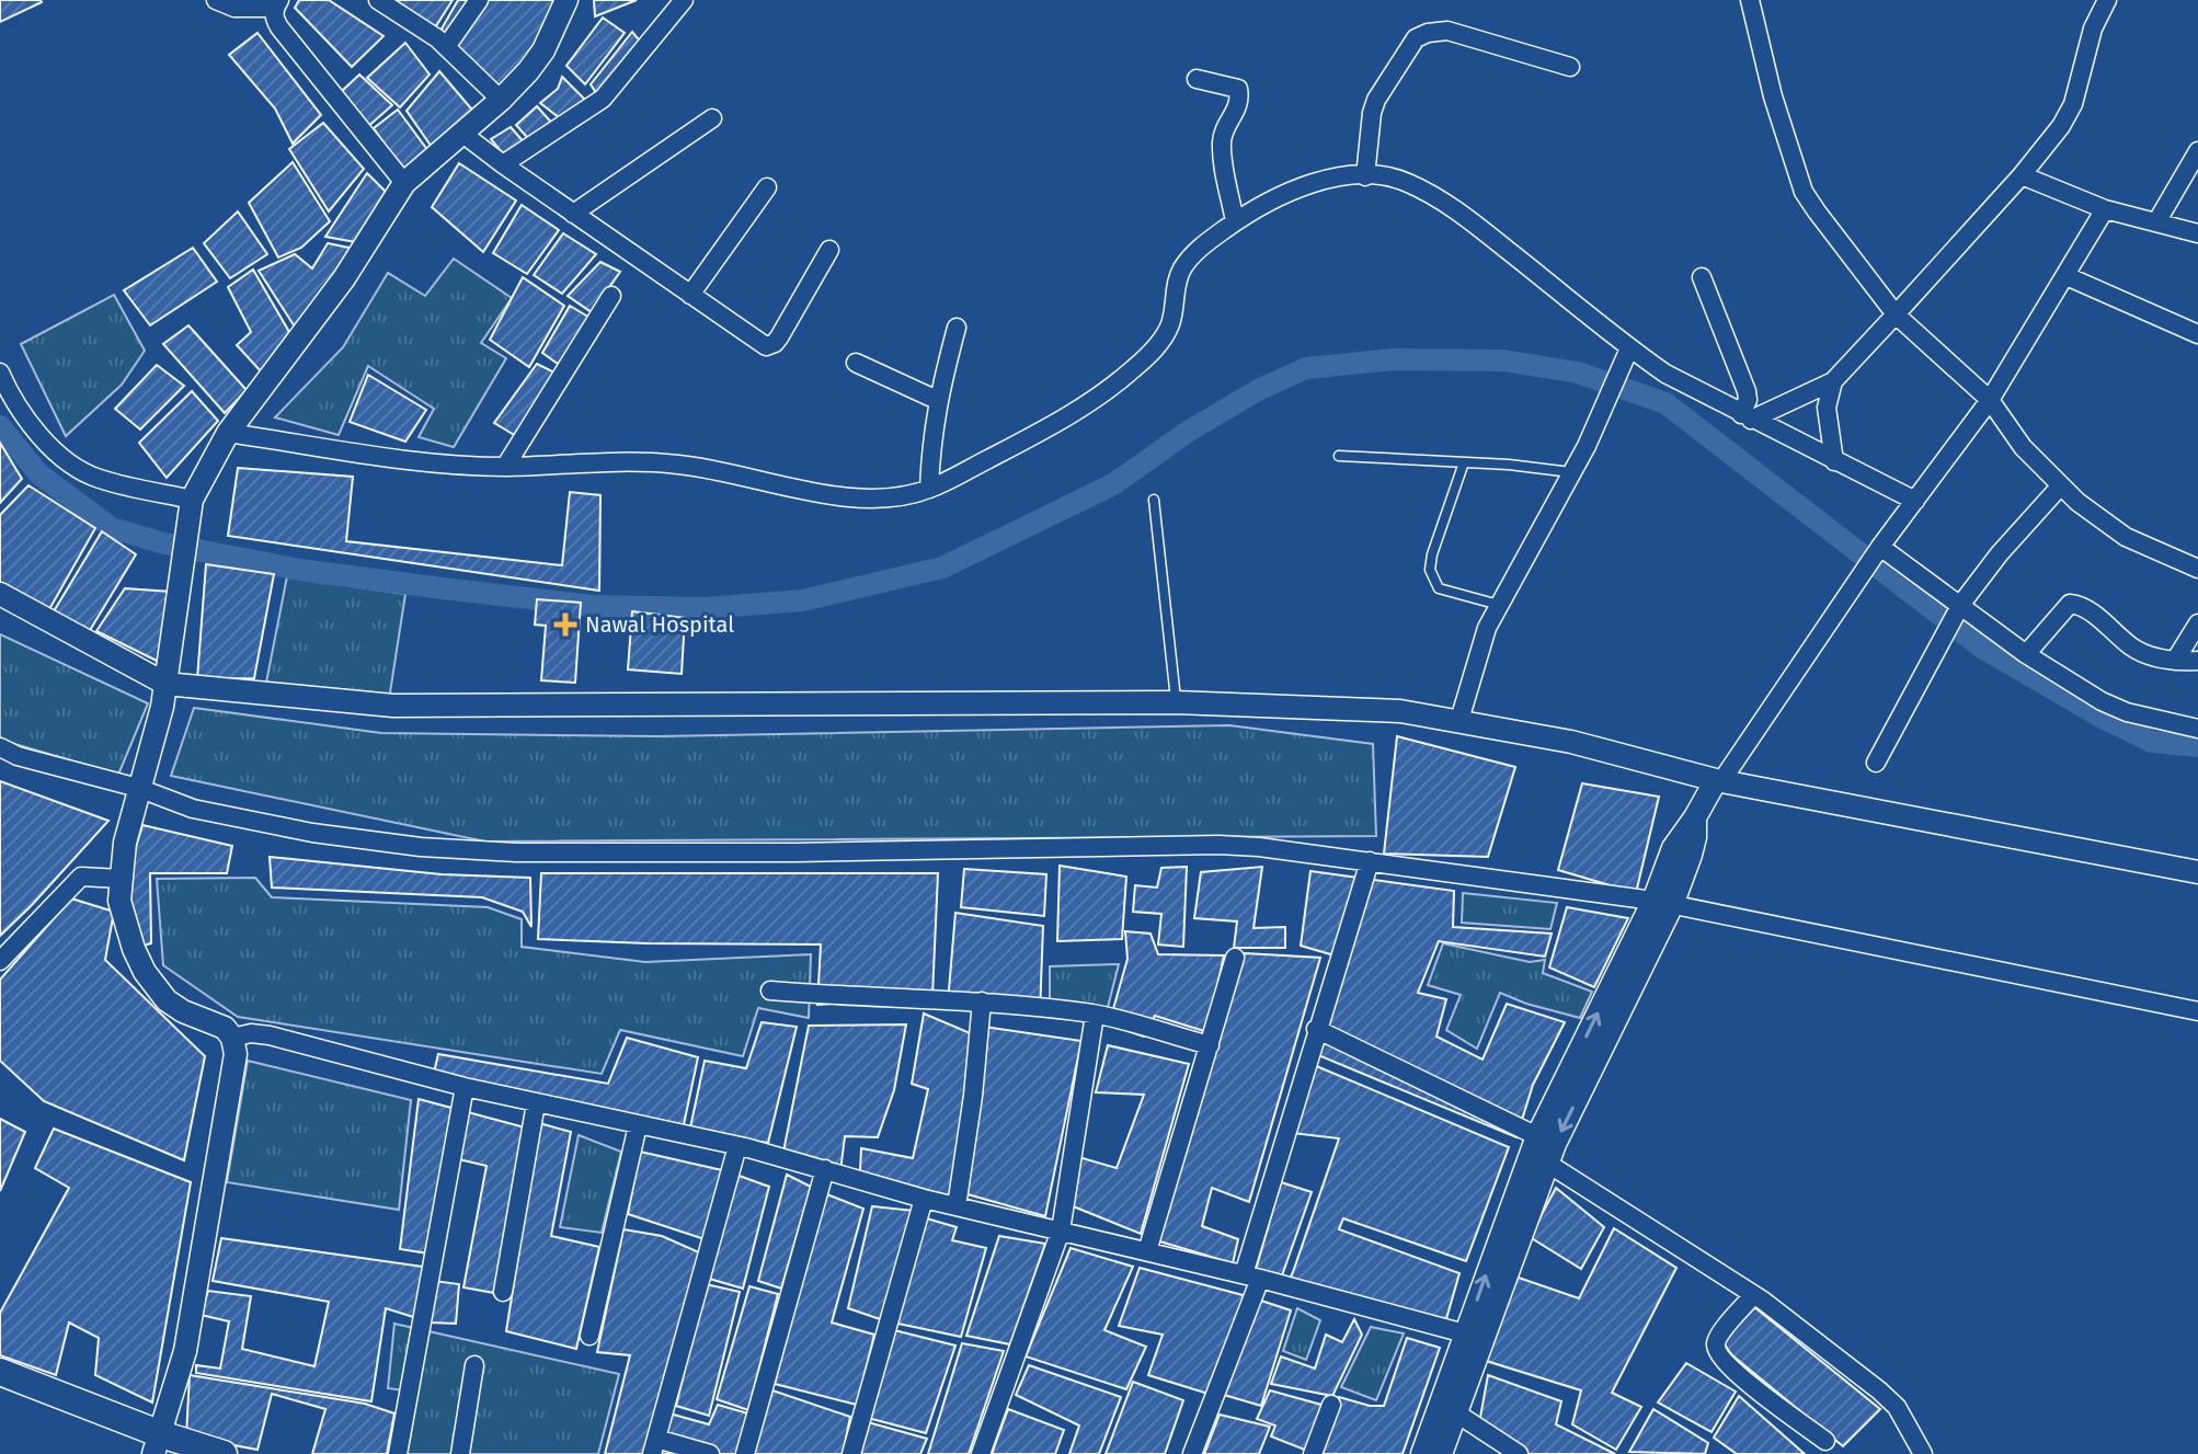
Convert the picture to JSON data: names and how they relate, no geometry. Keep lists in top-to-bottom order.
{
  "places": {
    "health": ["Nawal Hospital"]
  }
}
